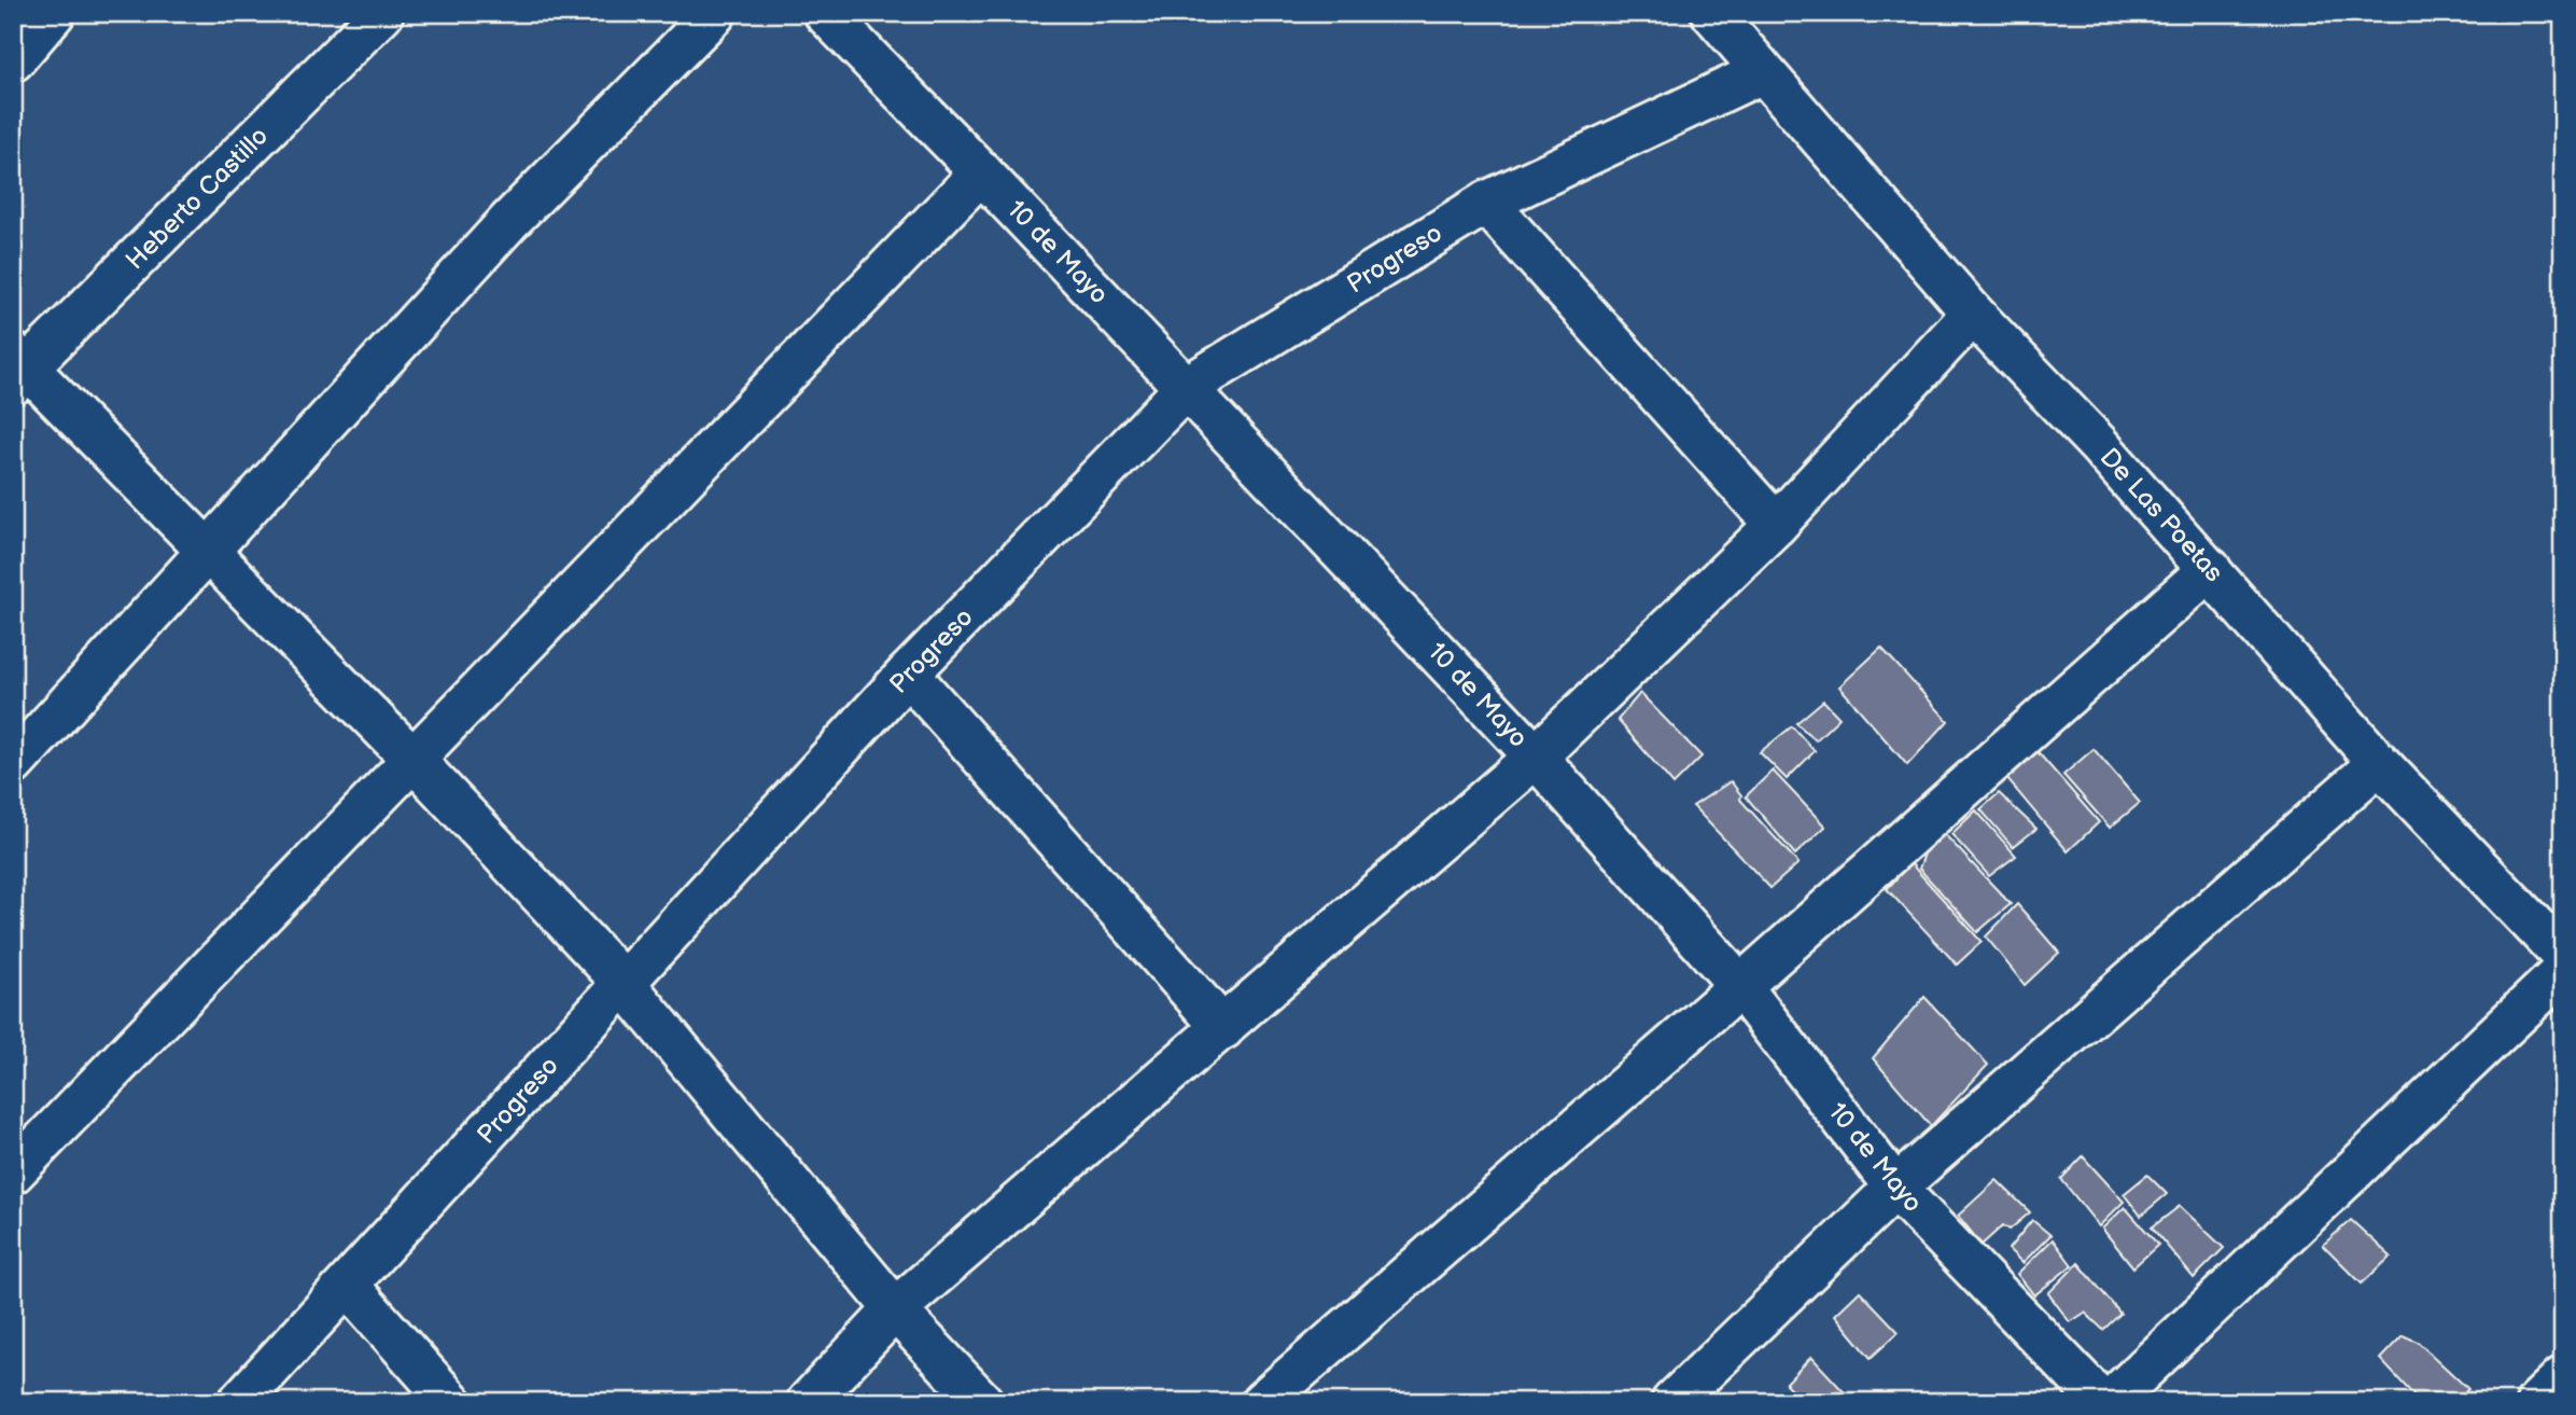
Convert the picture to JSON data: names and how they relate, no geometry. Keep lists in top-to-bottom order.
{
  "streets": {
    "street": [
      "Heberto Castillo",
      "10 de Mayo",
      "Progreso",
      "De Las Poetas"
    ]
  },
  "crossings": [
    ["10 de Mayo", "Progreso"],
    ["Progreso", "De Las Poetas"]
  ]
}
